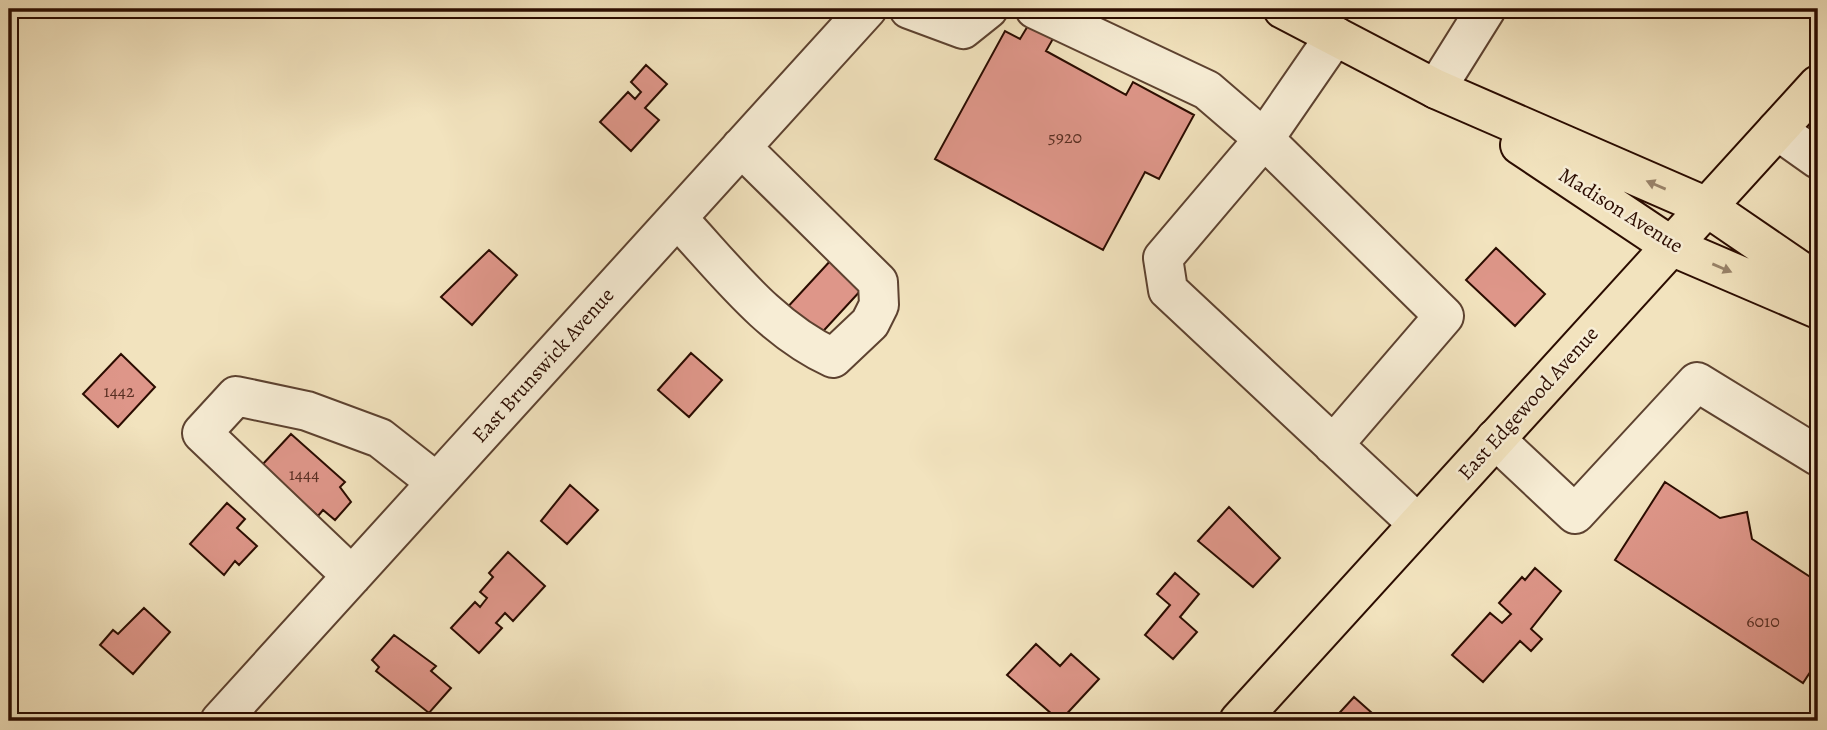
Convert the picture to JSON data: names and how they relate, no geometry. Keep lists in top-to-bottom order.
{
  "streets": {
    "main road": ["Madison Avenue", "East Edgewood Avenue"],
    "street": ["East Brunswick Avenue"]
  },
  "crossings": [
    ["Madison Avenue", "East Edgewood Avenue"]
  ],
  "house_numbers": [
    "5920",
    "1442",
    "1444",
    "6010"
  ]
}
